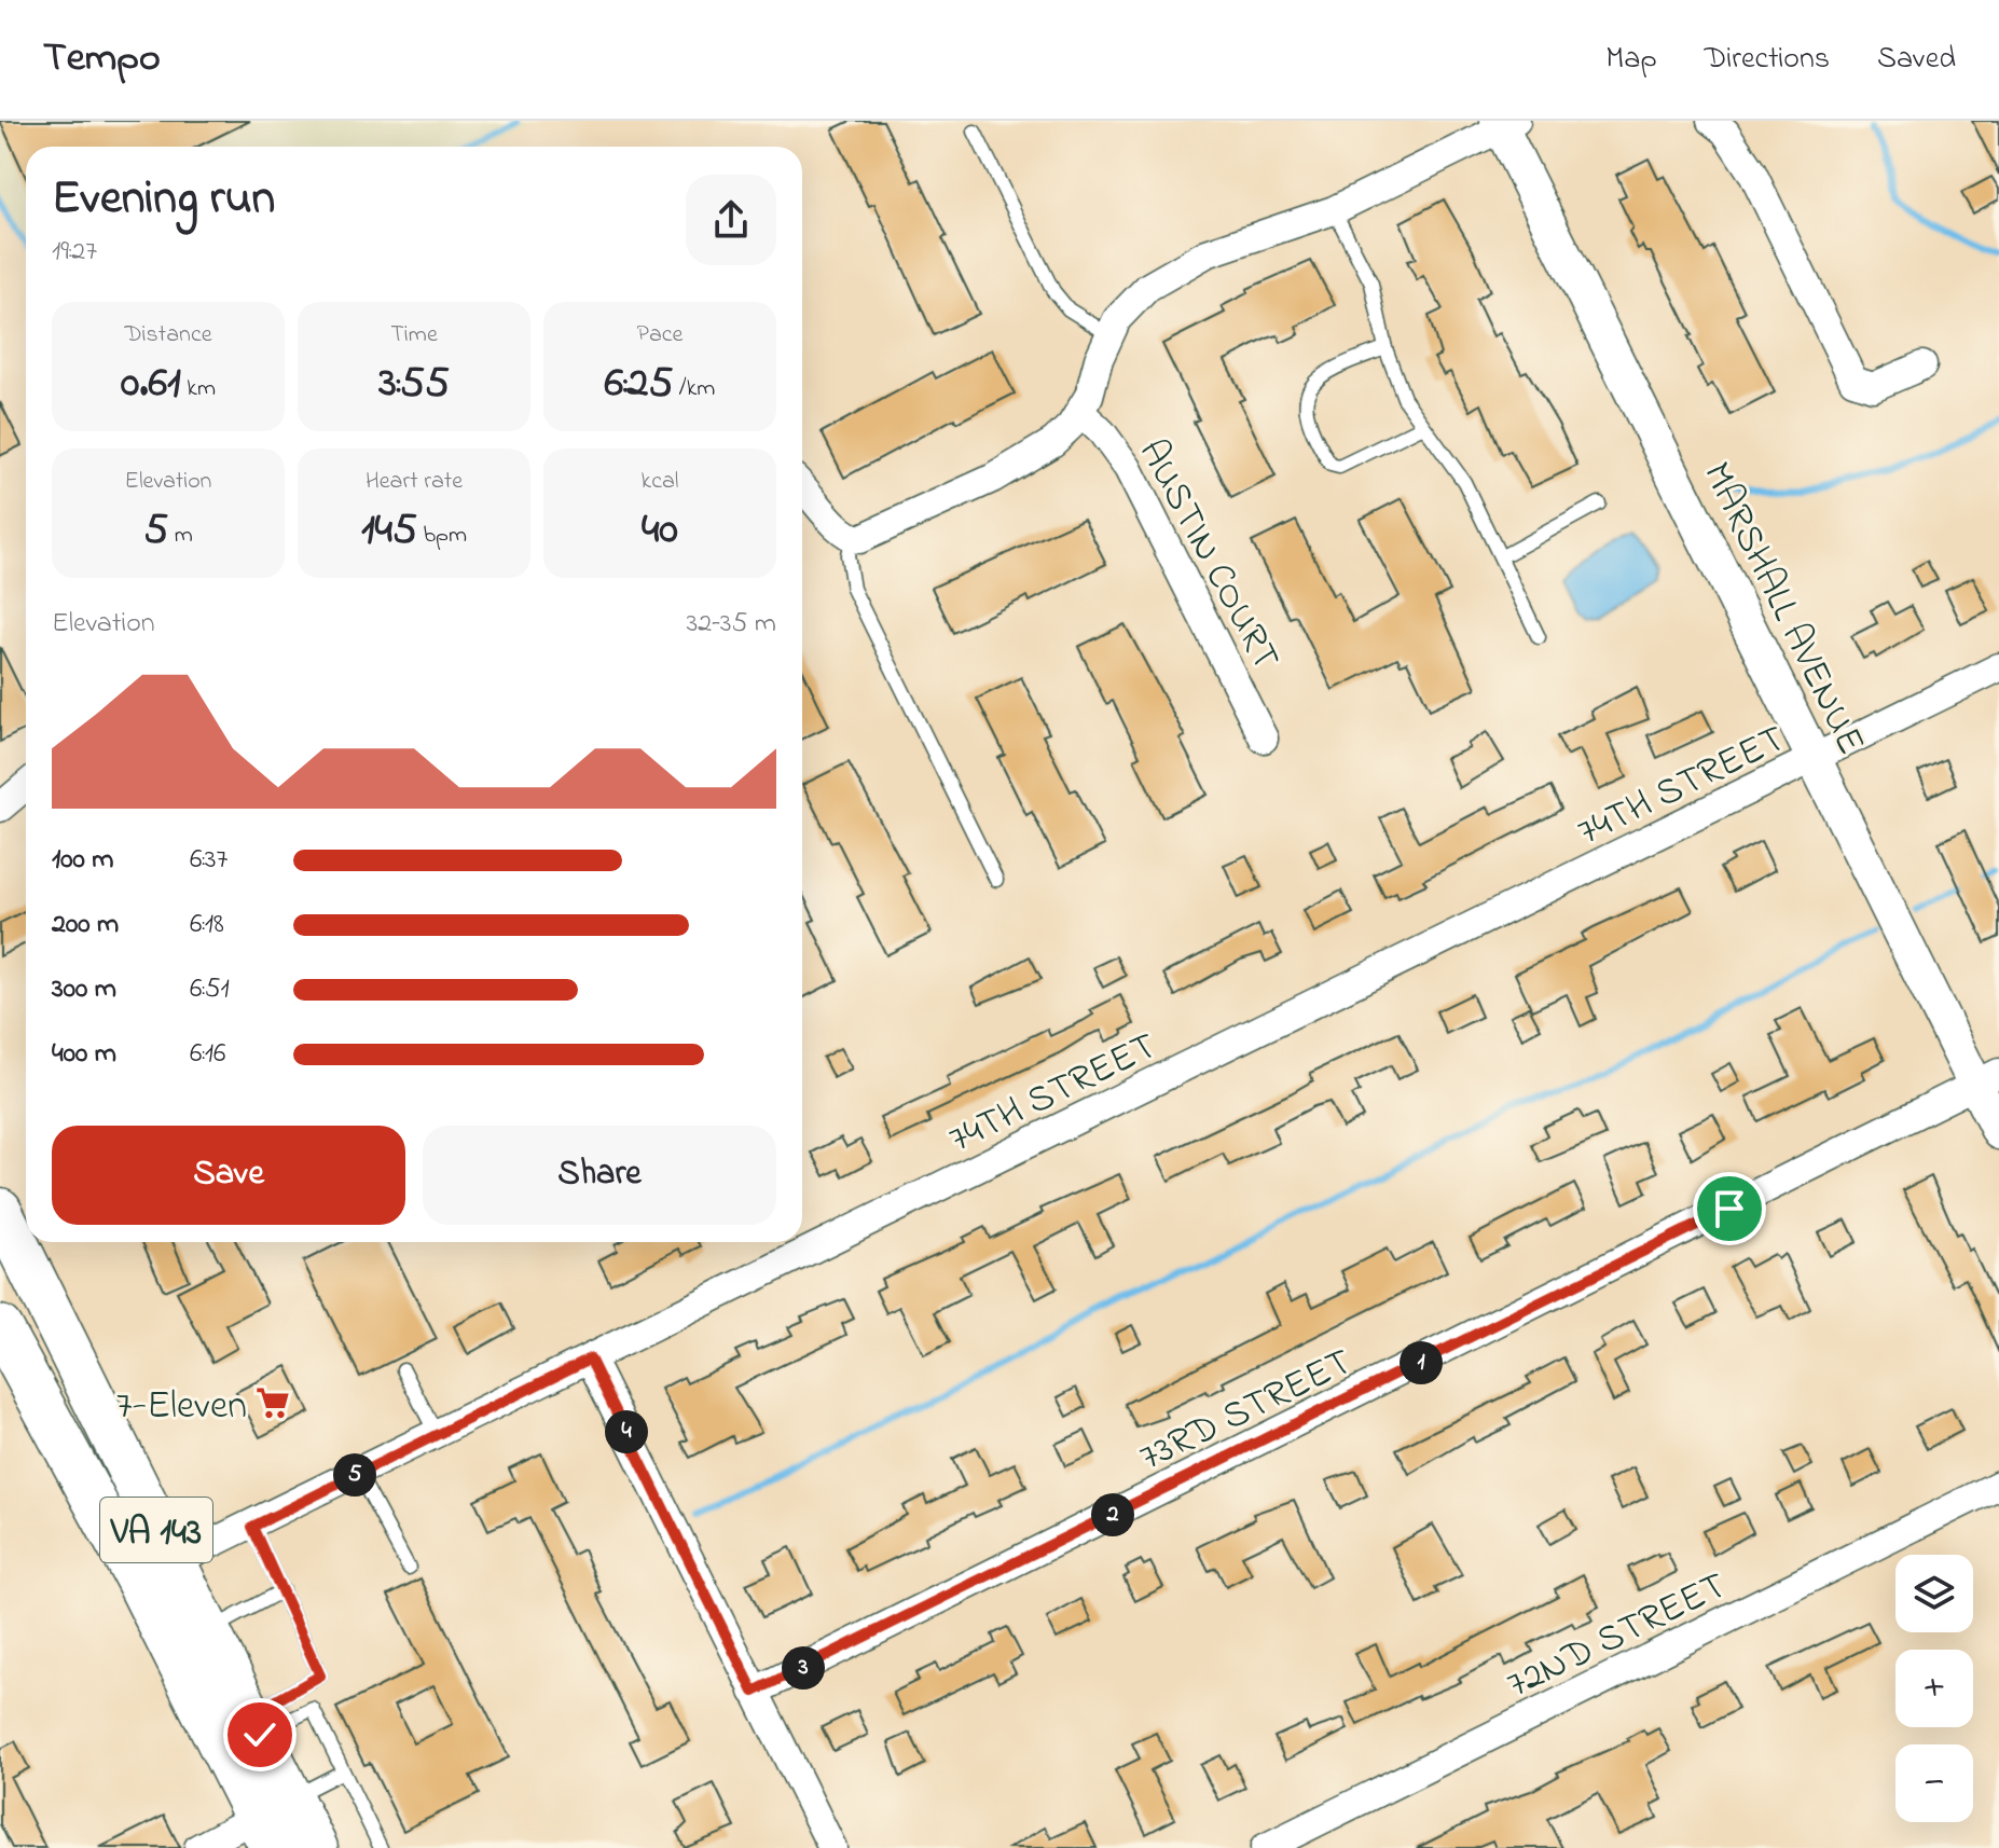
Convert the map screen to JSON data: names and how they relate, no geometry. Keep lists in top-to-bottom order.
{
  "streets": {
    "main road": ["VA 143"],
    "street": [
      "AUSTIN COURT",
      "MARSHALL AVENUE",
      "74TH STREET",
      "73RD STREET",
      "72ND STREET"
    ]
  },
  "crossings": [
    ["MARSHALL AVENUE", "74TH STREET"],
    ["MARSHALL AVENUE", "73RD STREET"],
    ["74TH STREET", "VA 143"]
  ],
  "places": {
    "supermarket": ["7-Eleven"]
  },
  "page": {
    "header": "Tempo",
    "nav": ["Map", "Directions", "Saved"],
    "heading": ["Evening run", "19:27"],
    "stats": [
      ["Distance", "0.61 km"],
      ["Time", "3:55"],
      ["Pace", "6:25 /km"],
      ["Elevation", "5 m"],
      ["Heart rate", "145 bpm"],
      ["kcal", "40"]
    ],
    "chart": ["Elevation", "32–35 m"],
    "list": [
      {
        "name": "100 m",
        "note": "6:37"
      },
      {
        "name": "200 m",
        "note": "6:18"
      },
      {
        "name": "300 m",
        "note": "6:51"
      },
      {
        "name": "400 m",
        "note": "6:16"
      }
    ],
    "buttons": ["Save", "Share"],
    "pins": [
      "1",
      "4",
      "5",
      "2",
      "3"
    ],
    "map_buttons": ["+", "−"]
  }
}
